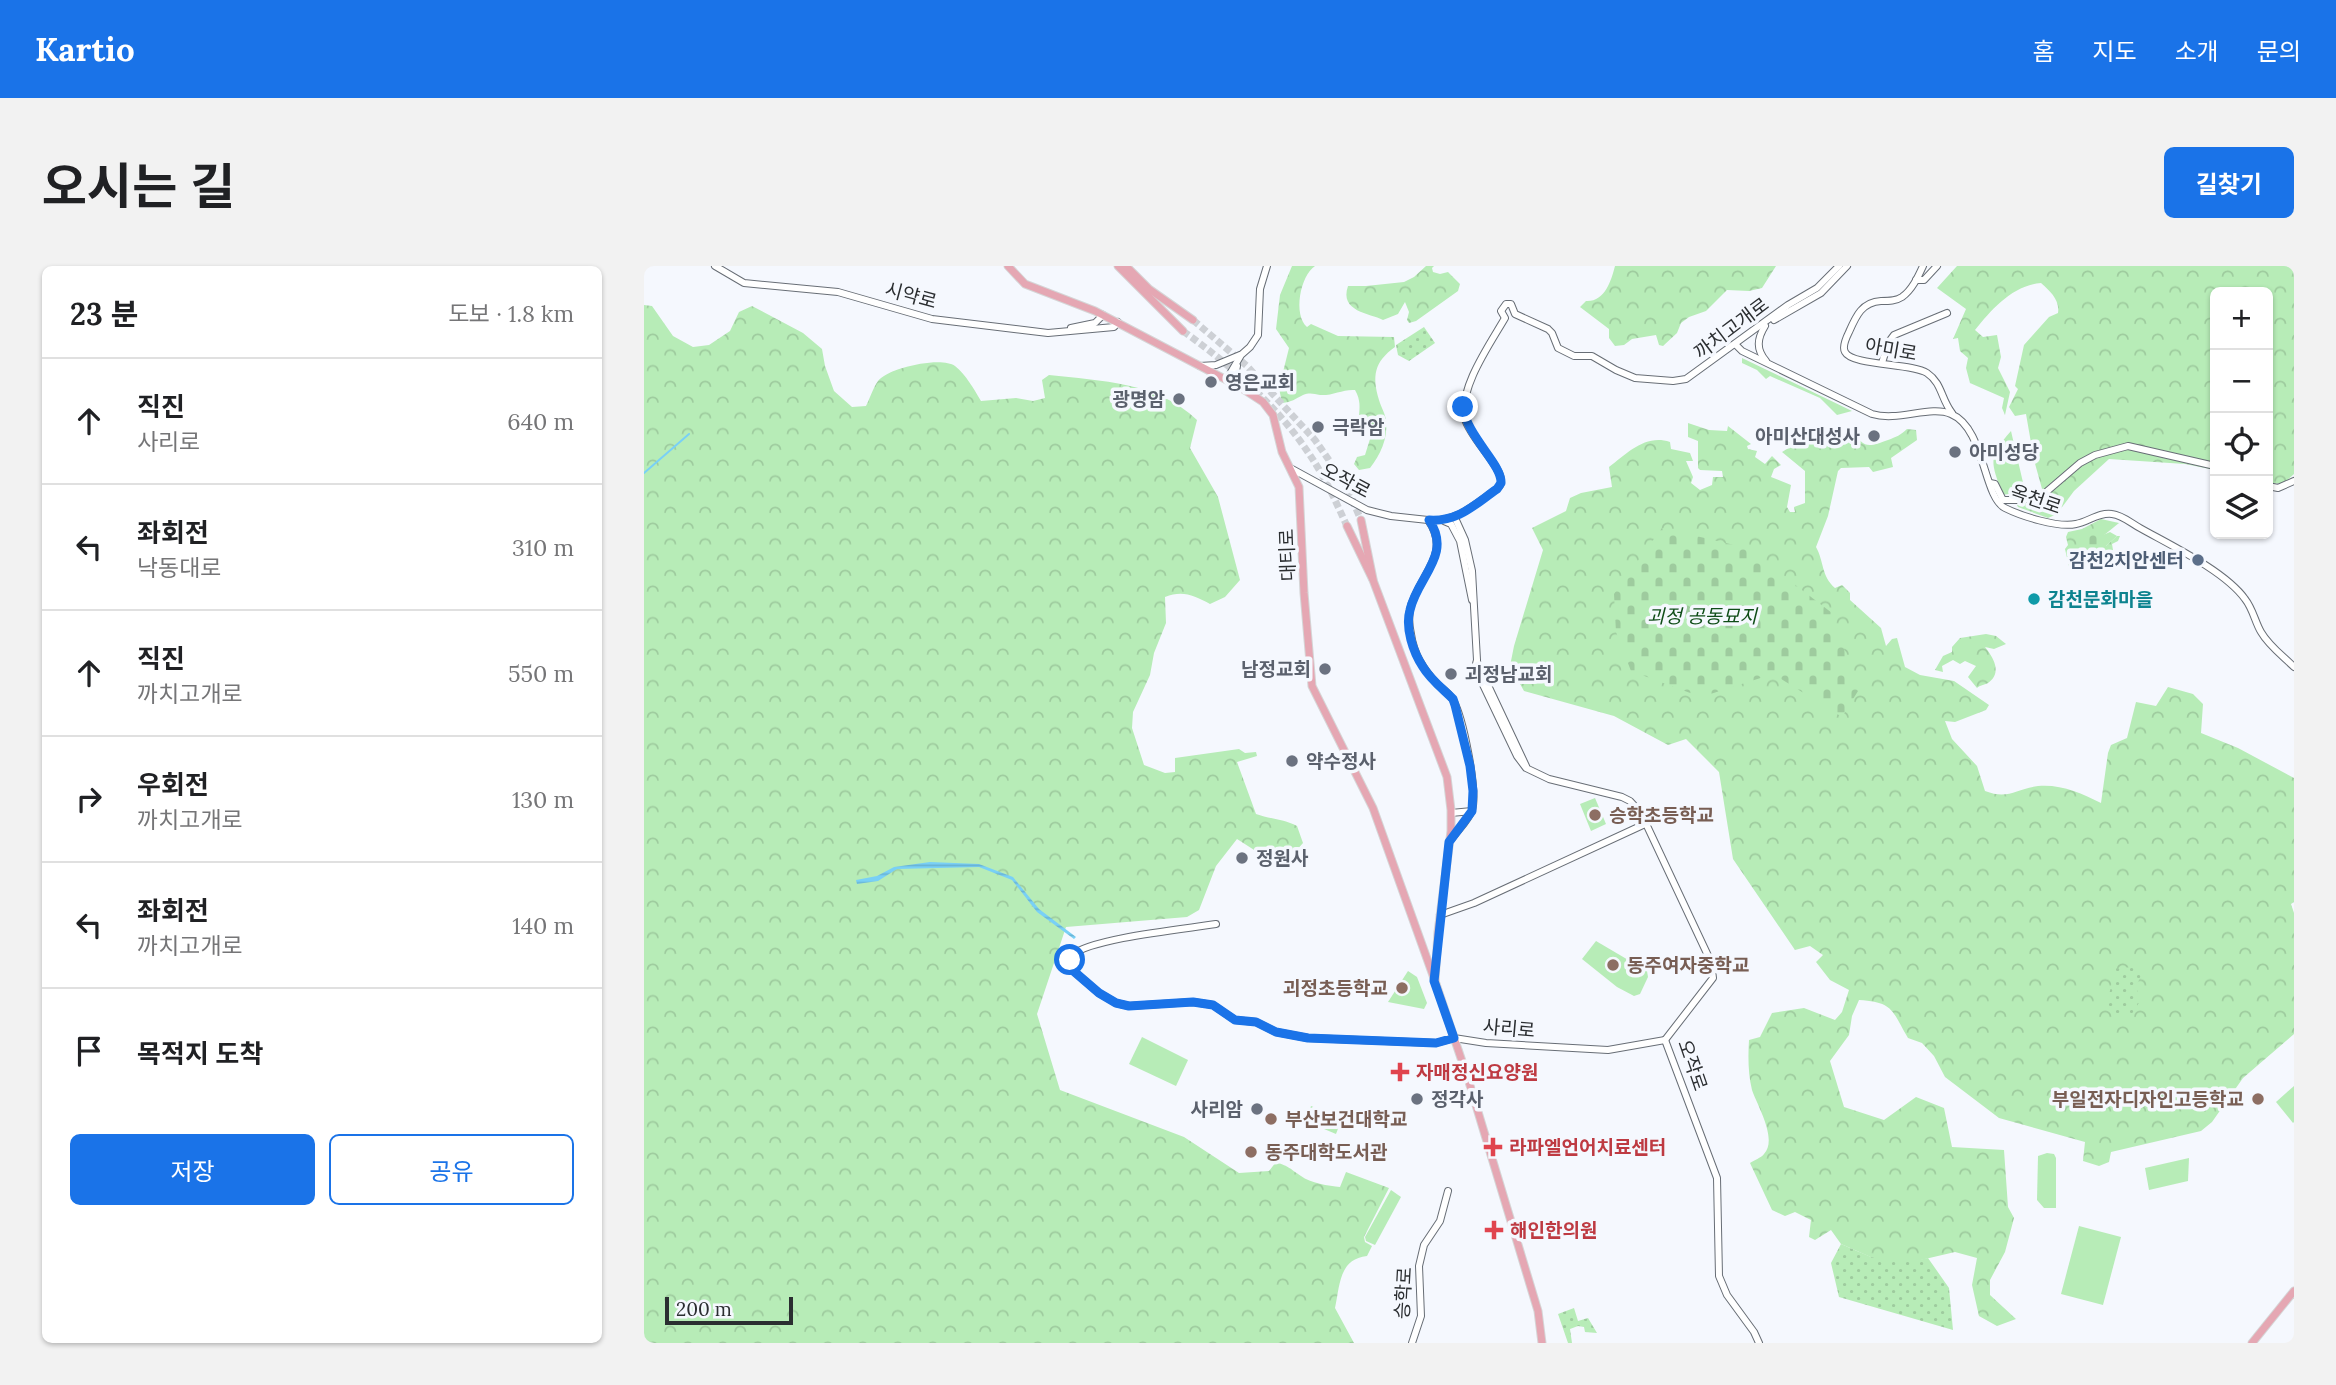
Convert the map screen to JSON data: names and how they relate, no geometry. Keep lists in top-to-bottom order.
{
  "streets": {
    "main road": ["대티로"],
    "street": [
      "시약로",
      "까치고개로",
      "아미로",
      "오작로",
      "옥천로",
      "사리로",
      "승학로"
    ]
  },
  "crossings": [
    ["시약로", "대티로"],
    ["까치고개로", "오작로"],
    ["아미로", "옥천로"],
    ["오작로", "대티로"],
    ["오작로", "사리로"],
    ["대티로", "사리로"]
  ],
  "parks": ["괴정 공동묘지"],
  "places": {
    "other": [
      "영은교회",
      "광명암",
      "극락암",
      "아미산대성사",
      "아미성당",
      "감천2치안센터",
      "감천문화마을",
      "남정교회",
      "괴정남교회",
      "약수정사",
      "승학초등학교",
      "정원사",
      "동주여자중학교",
      "괴정초등학교",
      "정각사",
      "부일전자디자인고등학교",
      "사리암",
      "부산보건대학교",
      "동주대학도서관"
    ],
    "health": ["자매정신요양원", "라파엘언어치료센터", "해인한의원"]
  },
  "scale_bar": "200 m",
  "page": {
    "header": "Kartio",
    "nav": [
      "홈",
      "지도",
      "소개",
      "문의"
    ],
    "title": "오시는 길",
    "buttons": [
      "길찾기",
      ["저장", "공유"]
    ],
    "heading": ["23 분", "도보 · 1.8 km"],
    "map_buttons": ["+", "−"],
    "list": [
      ["직진", "사리로", "640 m"],
      ["좌회전", "낙동대로", "310 m"],
      ["직진", "까치고개로", "550 m"],
      ["우회전", "까치고개로", "130 m"],
      ["좌회전", "까치고개로", "140 m"],
      "목적지 도착"
    ],
    "scale": "200 m"
  }
}
